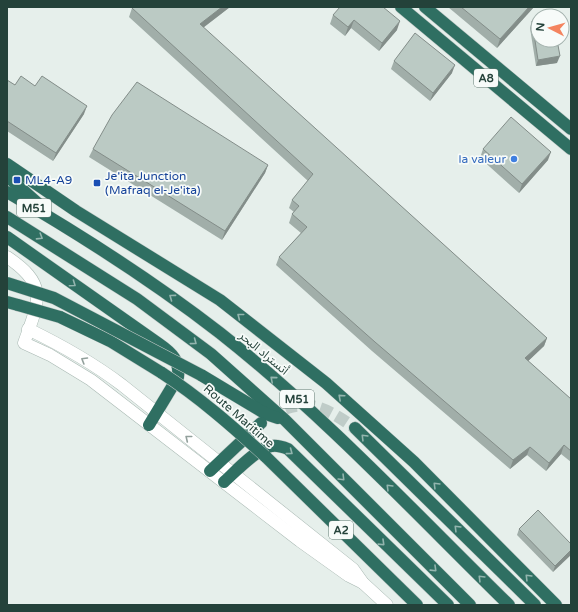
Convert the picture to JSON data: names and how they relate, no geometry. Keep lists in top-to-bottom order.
{
  "streets": {
    "highway": [
      "A8",
      "M51",
      "أتستراد البحر",
      "Route Maritime",
      "A2"
    ]
  },
  "places": {
    "other": ["la valeur"],
    "transit": ["ML4-A9", "Je'ita Junction (Mafraq el-Je'ita)"]
  },
  "north": "left"
}
